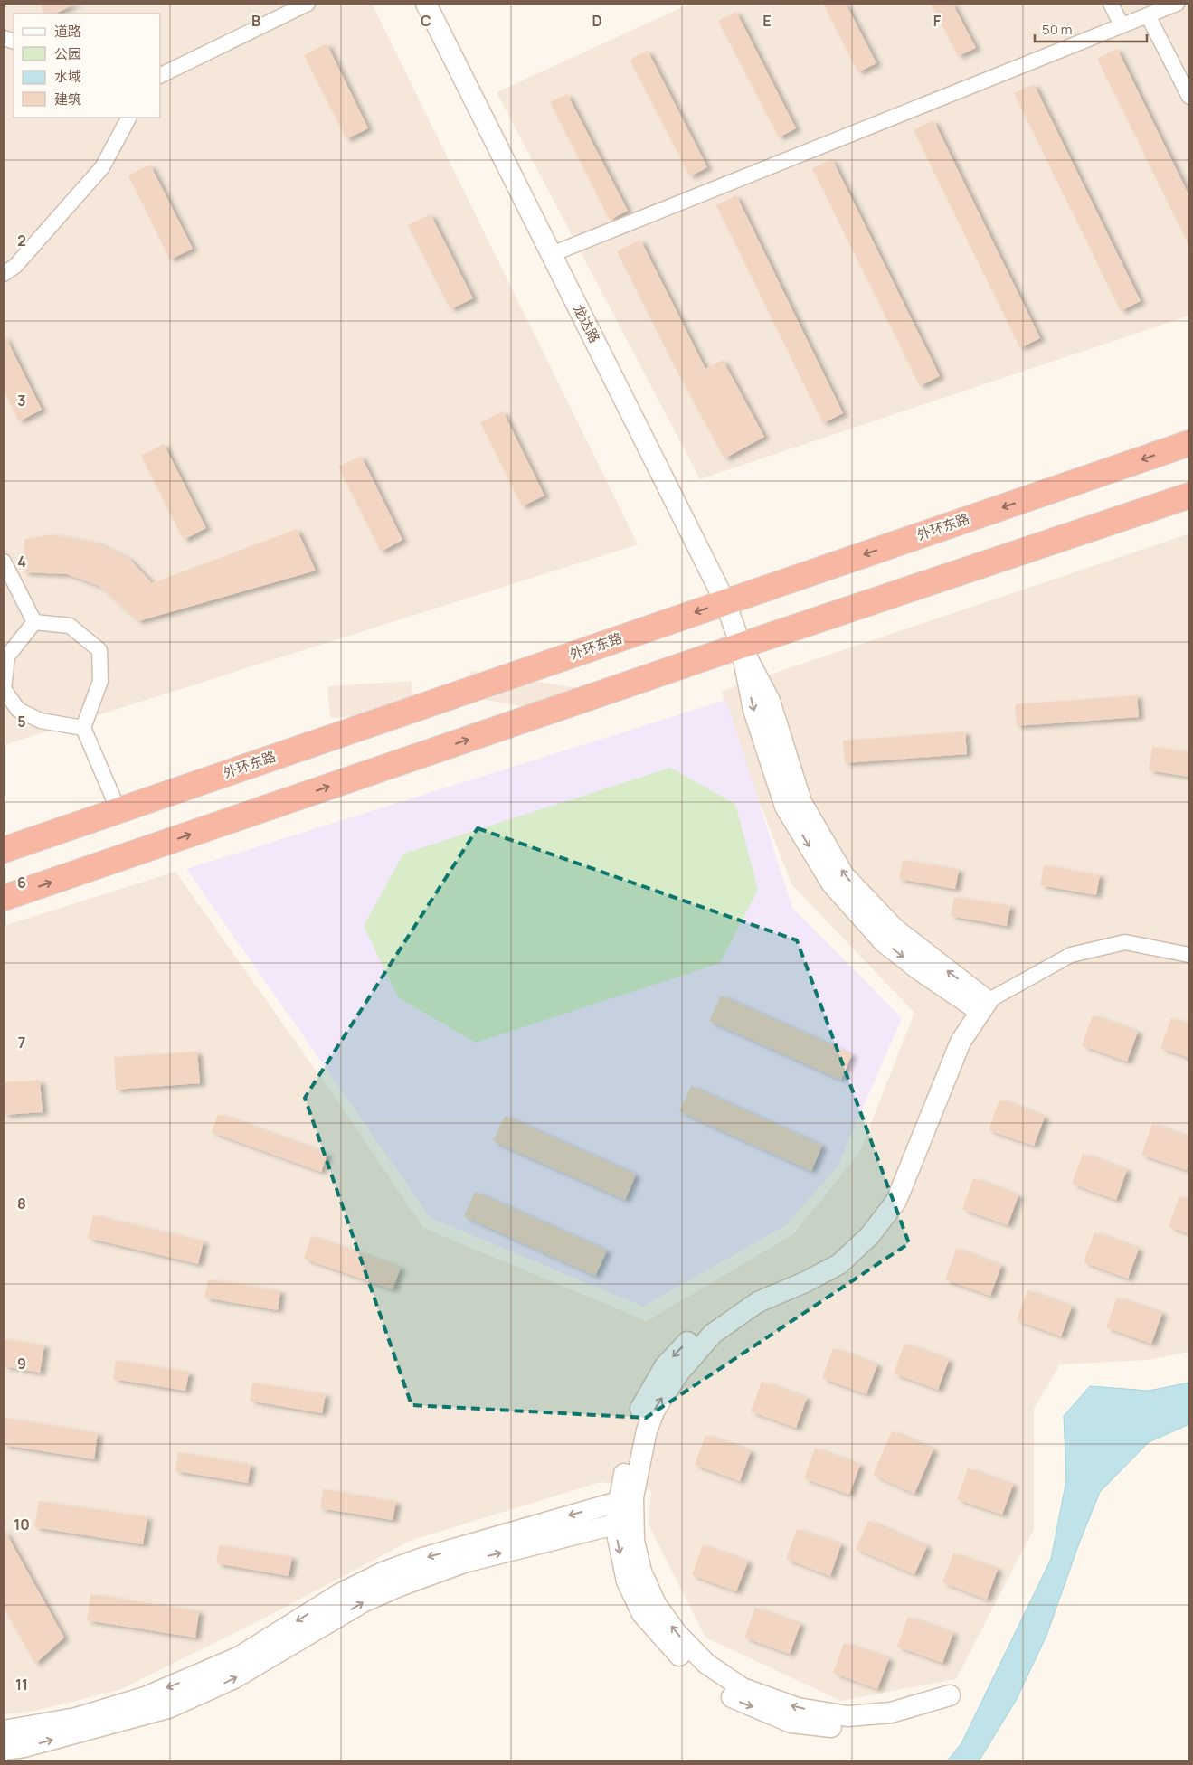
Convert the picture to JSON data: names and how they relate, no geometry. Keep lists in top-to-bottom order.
{
  "streets": {
    "highway": ["外环东路"],
    "street": ["龙达路"]
  },
  "crossings": [
    ["龙达路", "外环东路"]
  ],
  "legend": [
    "道路",
    "公园",
    "水域",
    "建筑"
  ],
  "scale_bar": "50 m",
  "grid": {
    "columns": [
      "B",
      "C",
      "D",
      "E",
      "F"
    ],
    "rows": [
      "2",
      "3",
      "4",
      "5",
      "6",
      "7",
      "8",
      "9",
      "10",
      "11"
    ]
  }
}
